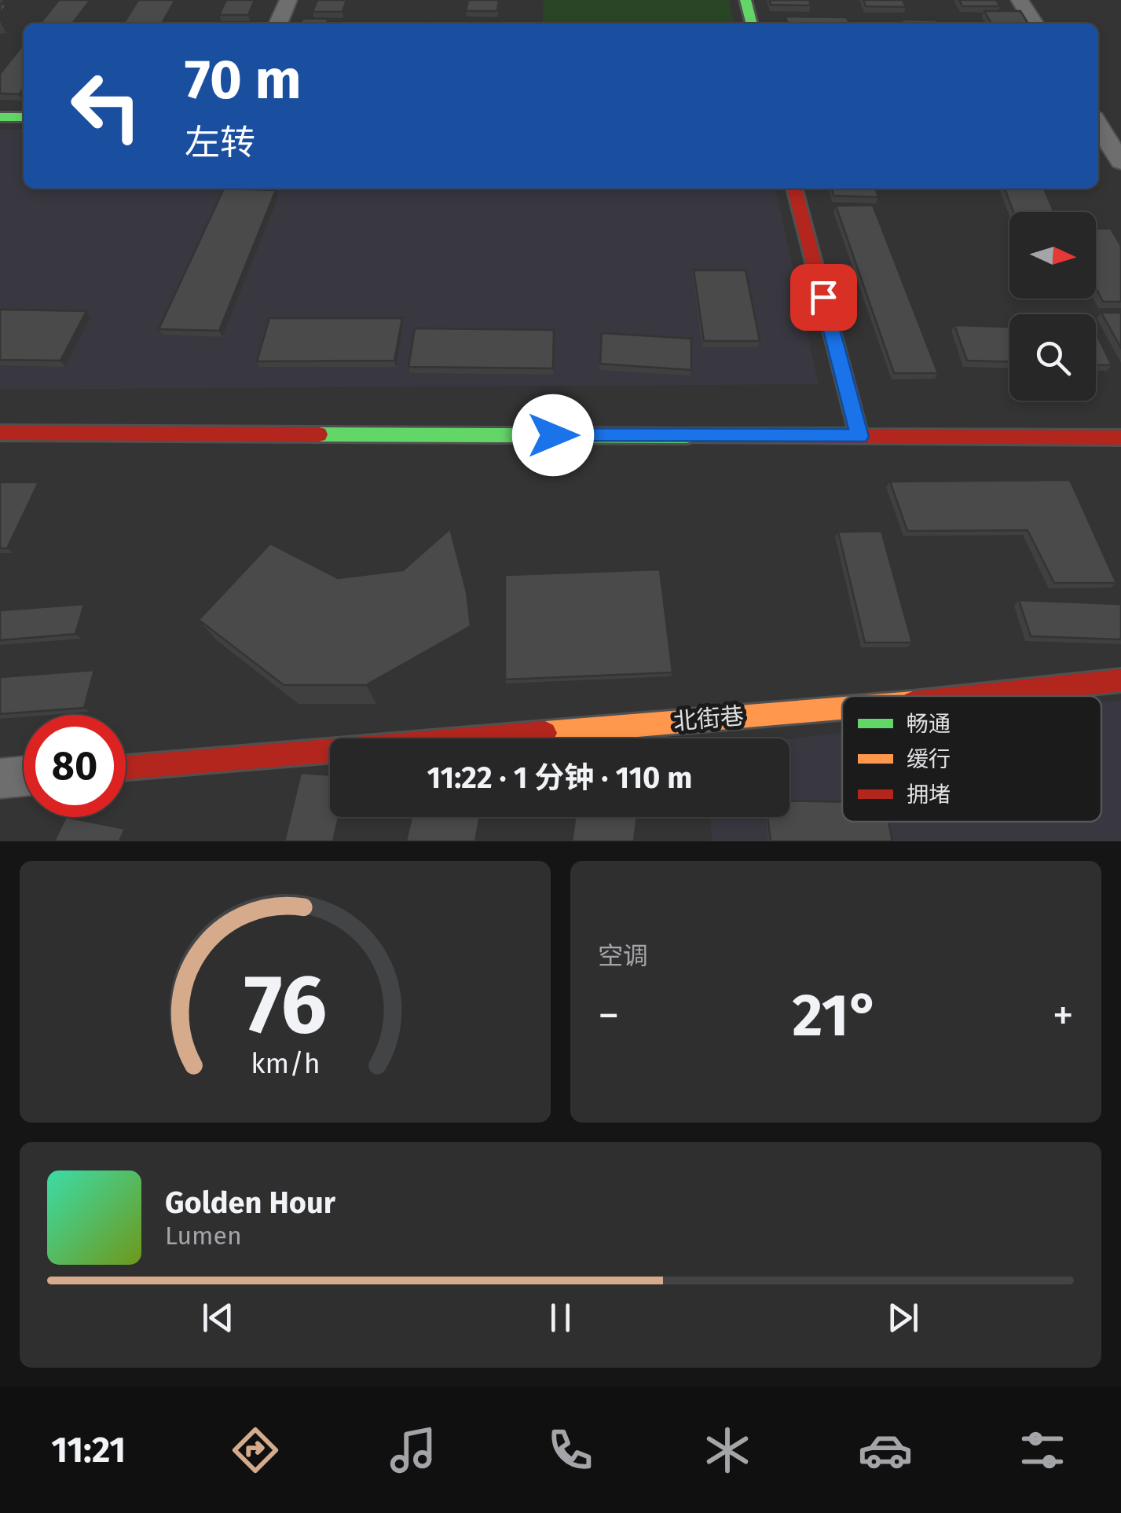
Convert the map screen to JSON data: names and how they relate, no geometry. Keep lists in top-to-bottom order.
{
  "streets": {
    "main road": ["北街巷"]
  },
  "legend": ["畅通", "缓行", "拥堵"],
  "north": "right",
  "page": {
    "turn": ["70 m", "左转"],
    "limit": "80",
    "trip": "11:22 · 1 分钟 · 110 m",
    "tile": "空调",
    "heat": ["−", "21°", "+"],
    "song": ["Golden Hour", "Lumen"],
    "tabs": "11:21",
    "gauge": ["76", "km/h"]
  }
}
